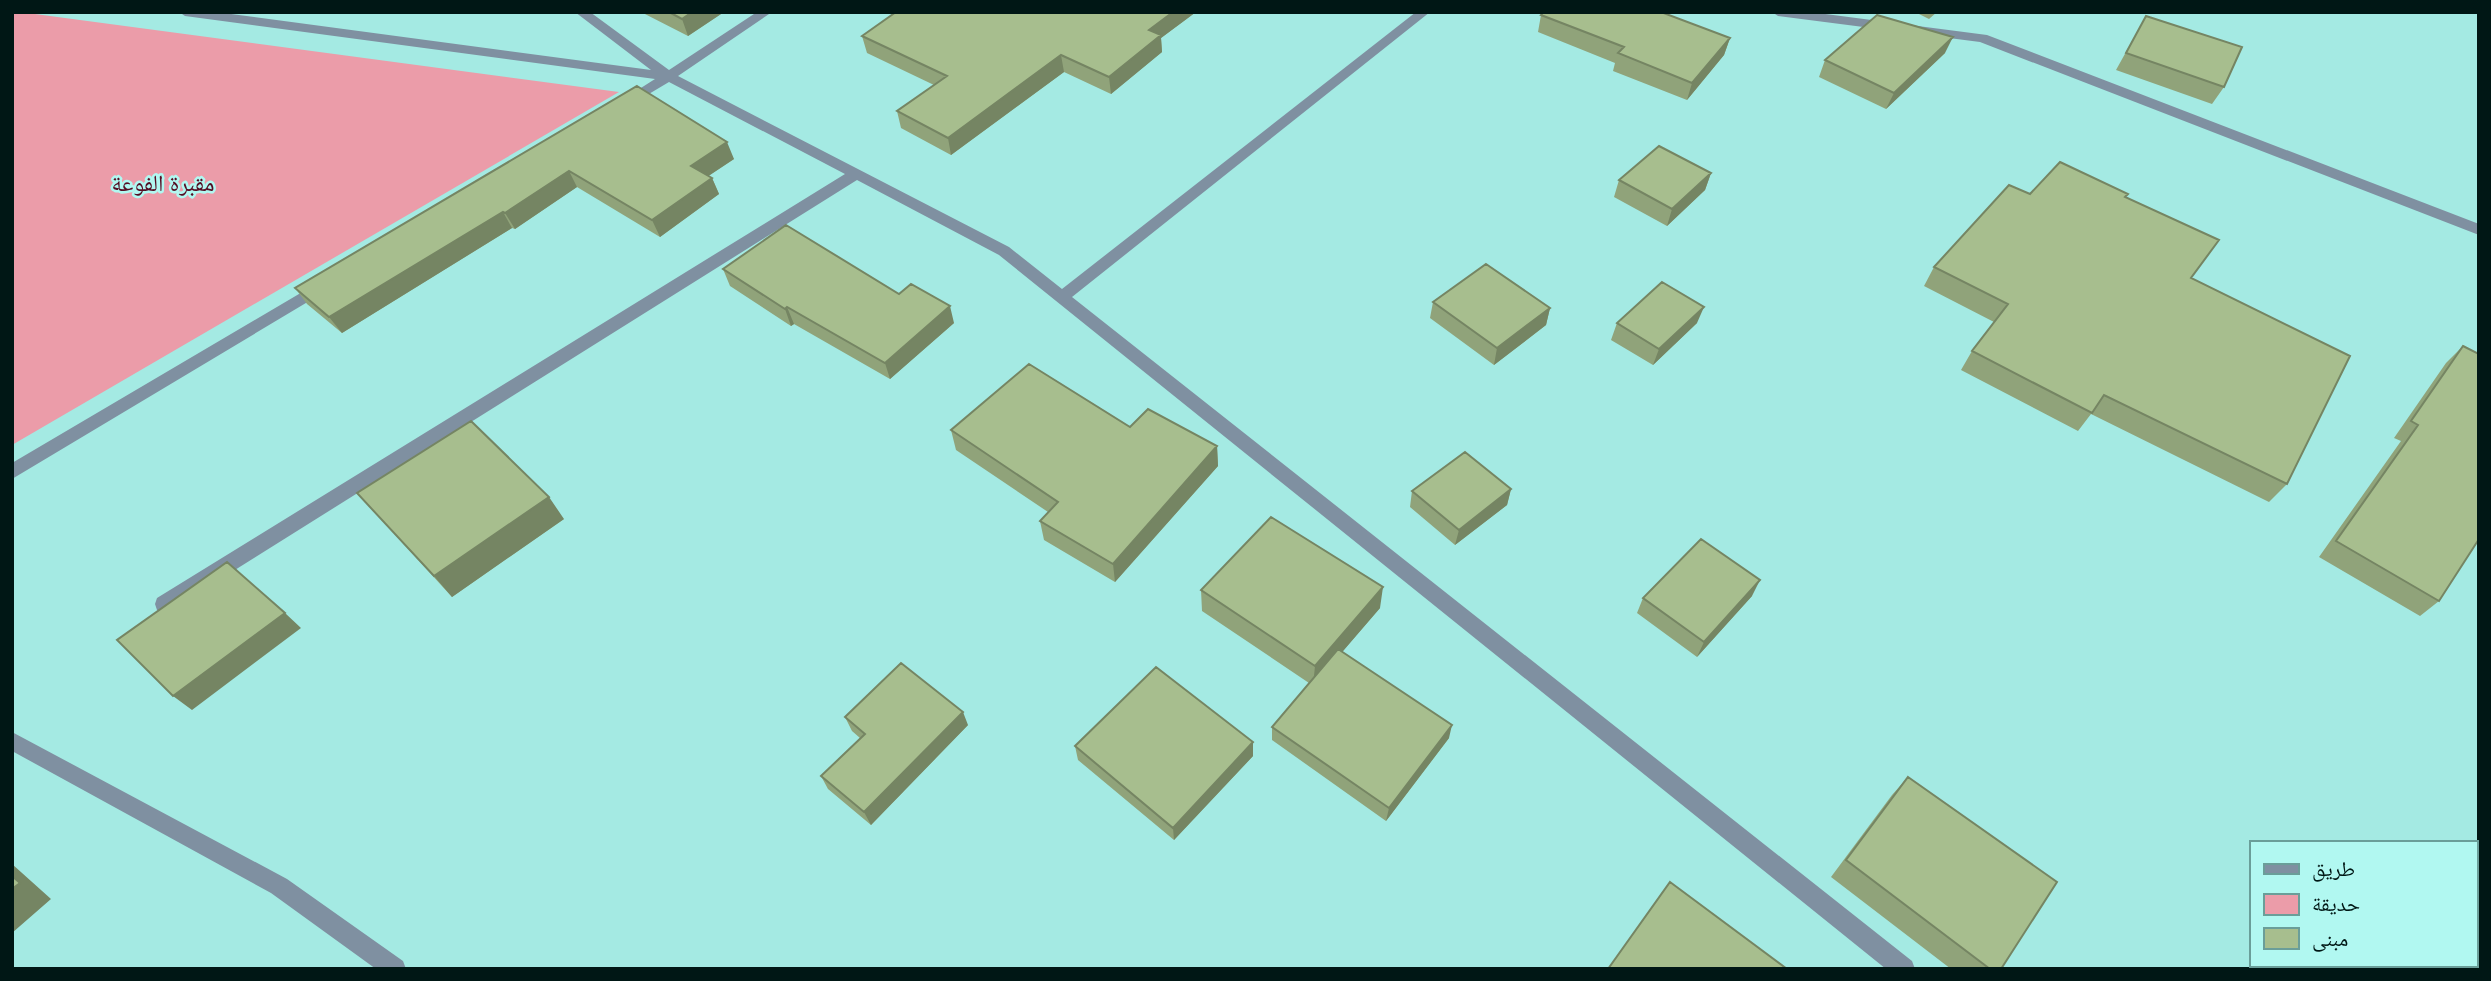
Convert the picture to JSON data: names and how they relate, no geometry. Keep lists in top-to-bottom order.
{
  "parks": ["مقبرة الفوعة"],
  "legend": ["طريق", "حديقة", "مبنى"]
}
